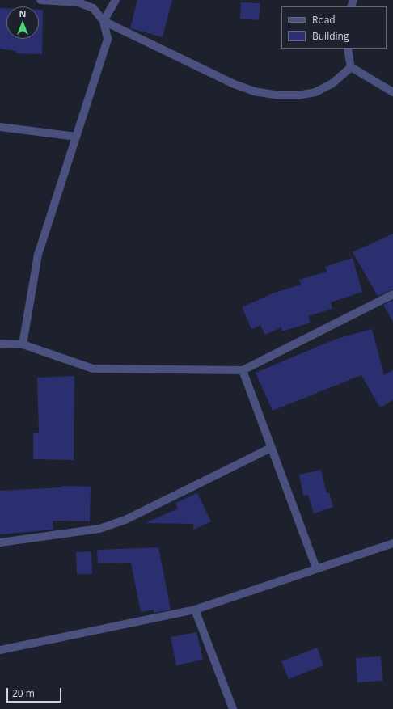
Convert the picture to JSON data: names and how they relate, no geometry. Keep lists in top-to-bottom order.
{
  "legend": ["Road", "Building"],
  "scale_bar": "20 m",
  "north": "top"
}
